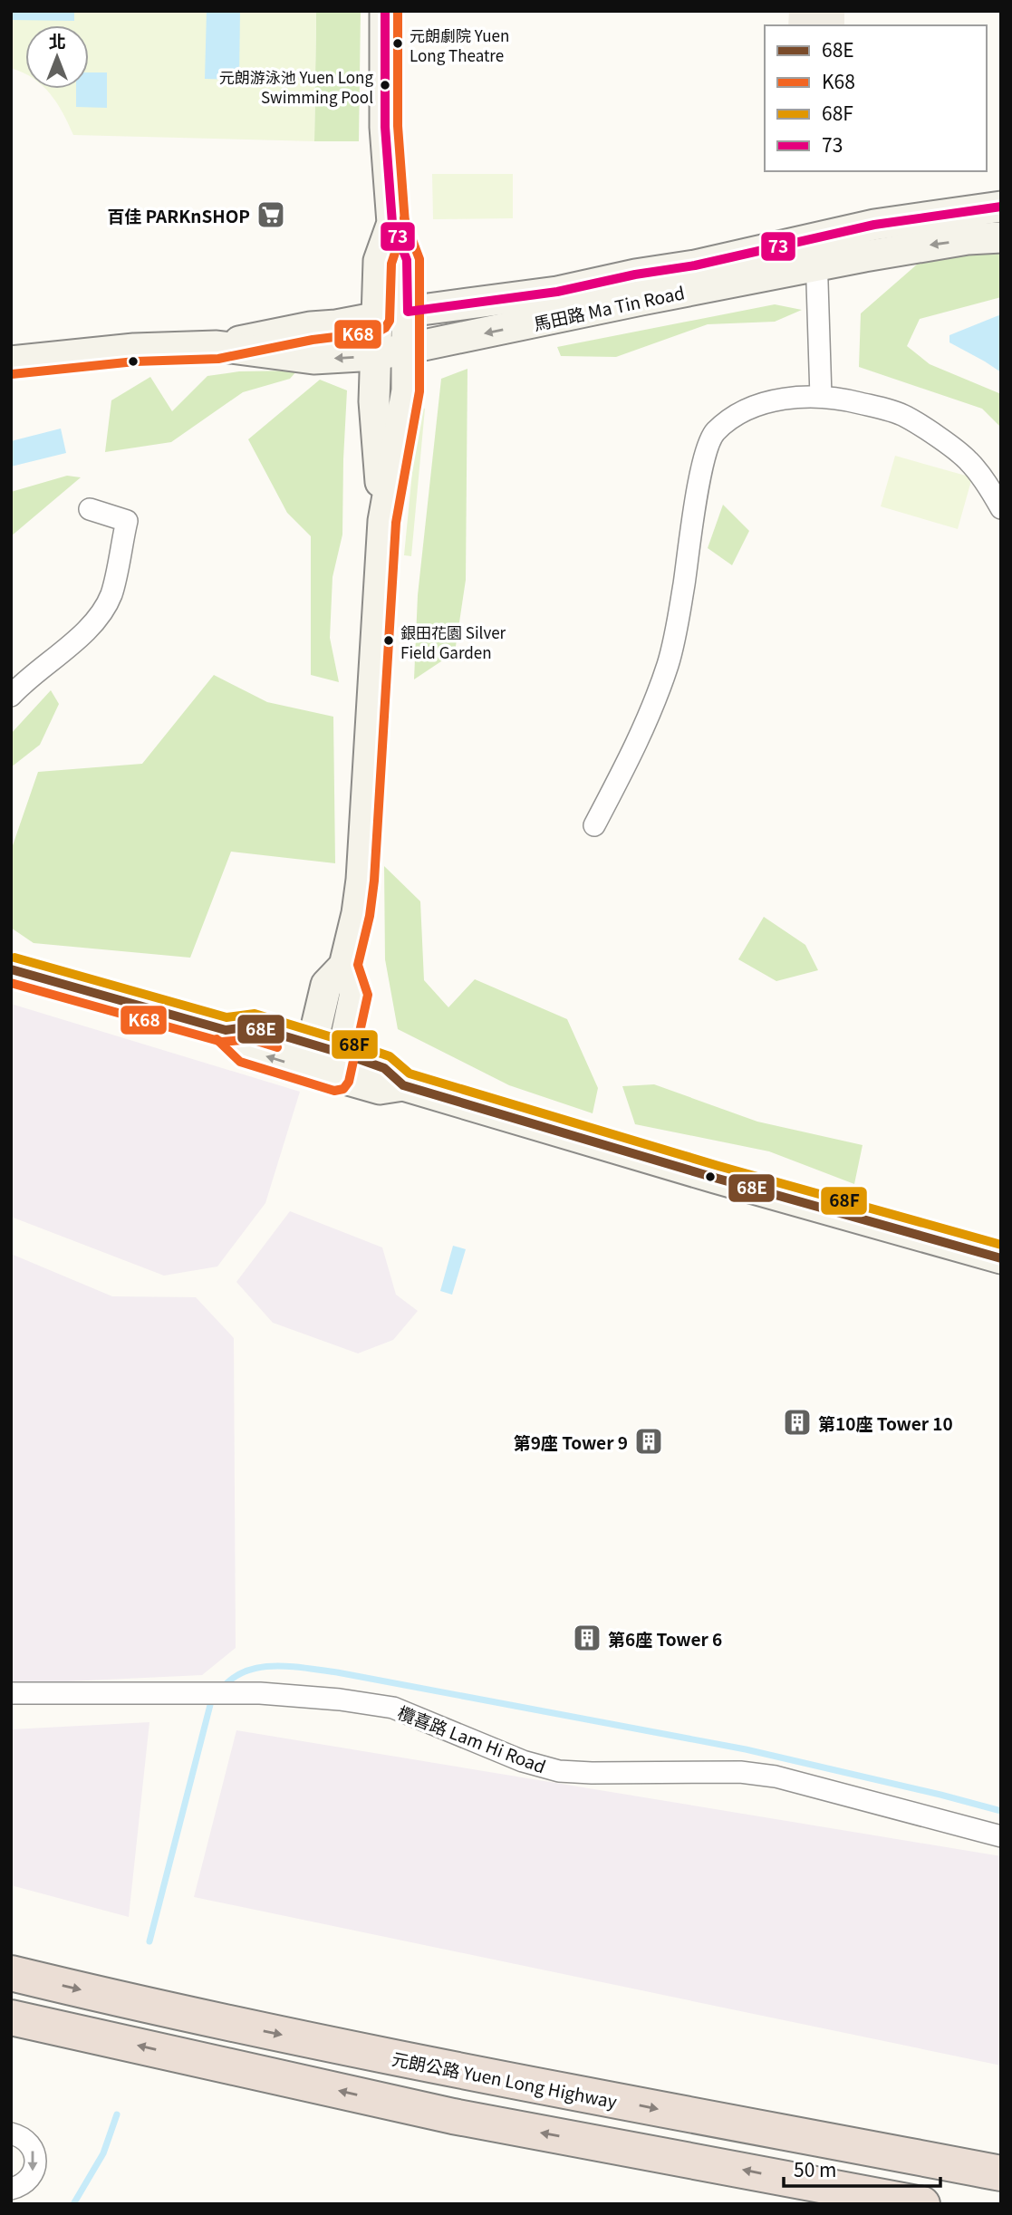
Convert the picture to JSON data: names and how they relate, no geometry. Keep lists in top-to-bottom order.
{
  "streets": {
    "highway": ["元朗公路 Yuen Long Highway"],
    "street": ["馬田路 Ma Tin Road", "欖喜路 Lam Hi Road"]
  },
  "places": {
    "other": ["元朗劇院 Yuen Long Theatre", "元朗游泳池 Yuen Long Swimming Pool", "銀田花園 Silver Field Garden"],
    "supermarket": ["百佳 PARKnSHOP"],
    "building": ["第10座 Tower 10", "第9座 Tower 9", "第6座 Tower 6"]
  },
  "lines": [
    "transit line K68",
    "transit line 73",
    "transit line 68F",
    "transit line 68E"
  ],
  "legend": [
    "68E",
    "K68",
    "68F",
    "73"
  ],
  "scale_bar": "50 m",
  "north": "top"
}
